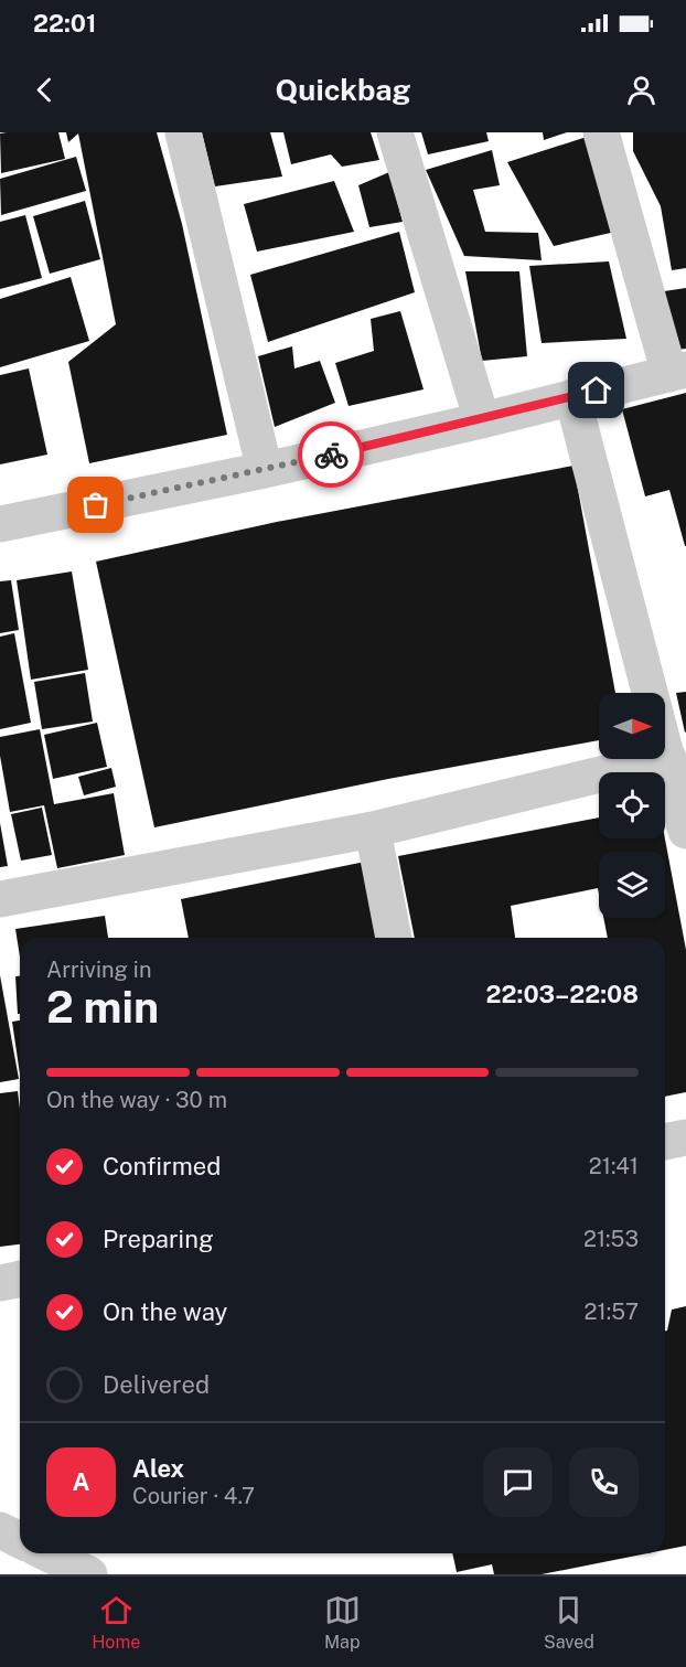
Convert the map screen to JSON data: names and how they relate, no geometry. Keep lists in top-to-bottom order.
{
  "north": "right",
  "page": {
    "status": "22:01",
    "header": "Quickbag",
    "heading": ["2 min", "Arriving in", "22:03–22:08"],
    "panel": ["Alex", "Courier · 4.7"],
    "bar": "On the way · 30 m",
    "list": [
      ["Confirmed", "21:41"],
      ["Preparing", "21:53"],
      ["On the way", "21:57"],
      "Delivered"
    ],
    "round": "A",
    "tabs": ["Home", "Map", "Saved"]
  }
}
